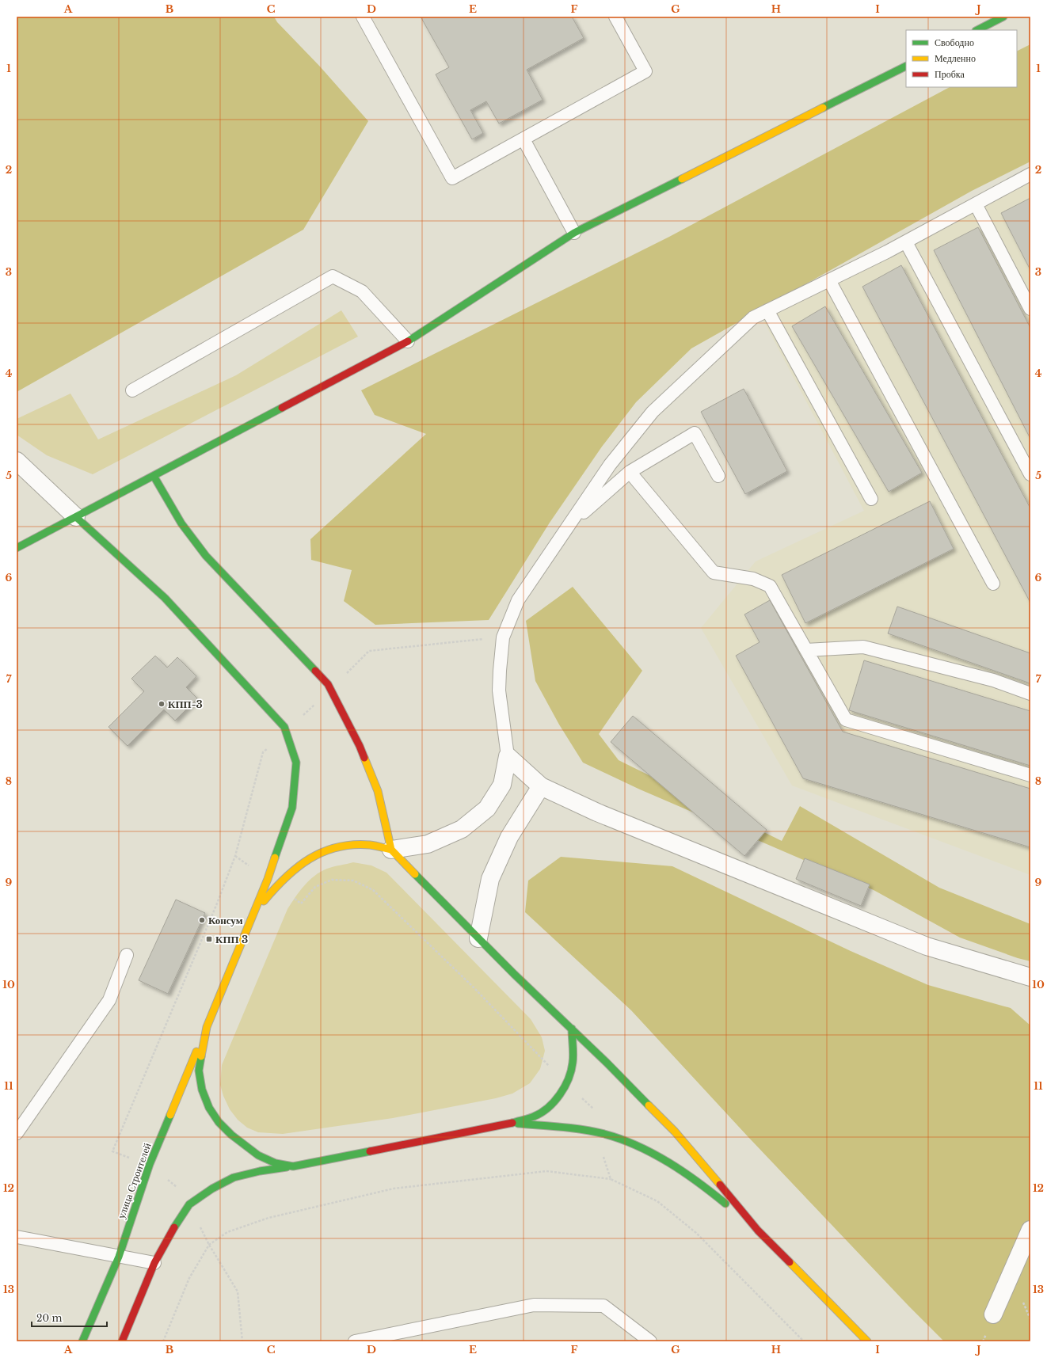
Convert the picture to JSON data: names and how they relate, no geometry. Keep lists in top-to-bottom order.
{
  "streets": {
    "main road": ["улица Строителей"]
  },
  "places": {
    "other": ["КПП-3", "Консум"],
    "transit": ["КПП 3"]
  },
  "legend": ["Свободно", "Медленно", "Пробка"],
  "scale_bar": "20 m",
  "grid": {
    "columns": [
      "A",
      "B",
      "C",
      "D",
      "E",
      "F",
      "G",
      "H",
      "I",
      "J"
    ],
    "rows": [
      "1",
      "2",
      "3",
      "4",
      "5",
      "6",
      "7",
      "8",
      "9",
      "10",
      "11",
      "12",
      "13"
    ]
  }
}
